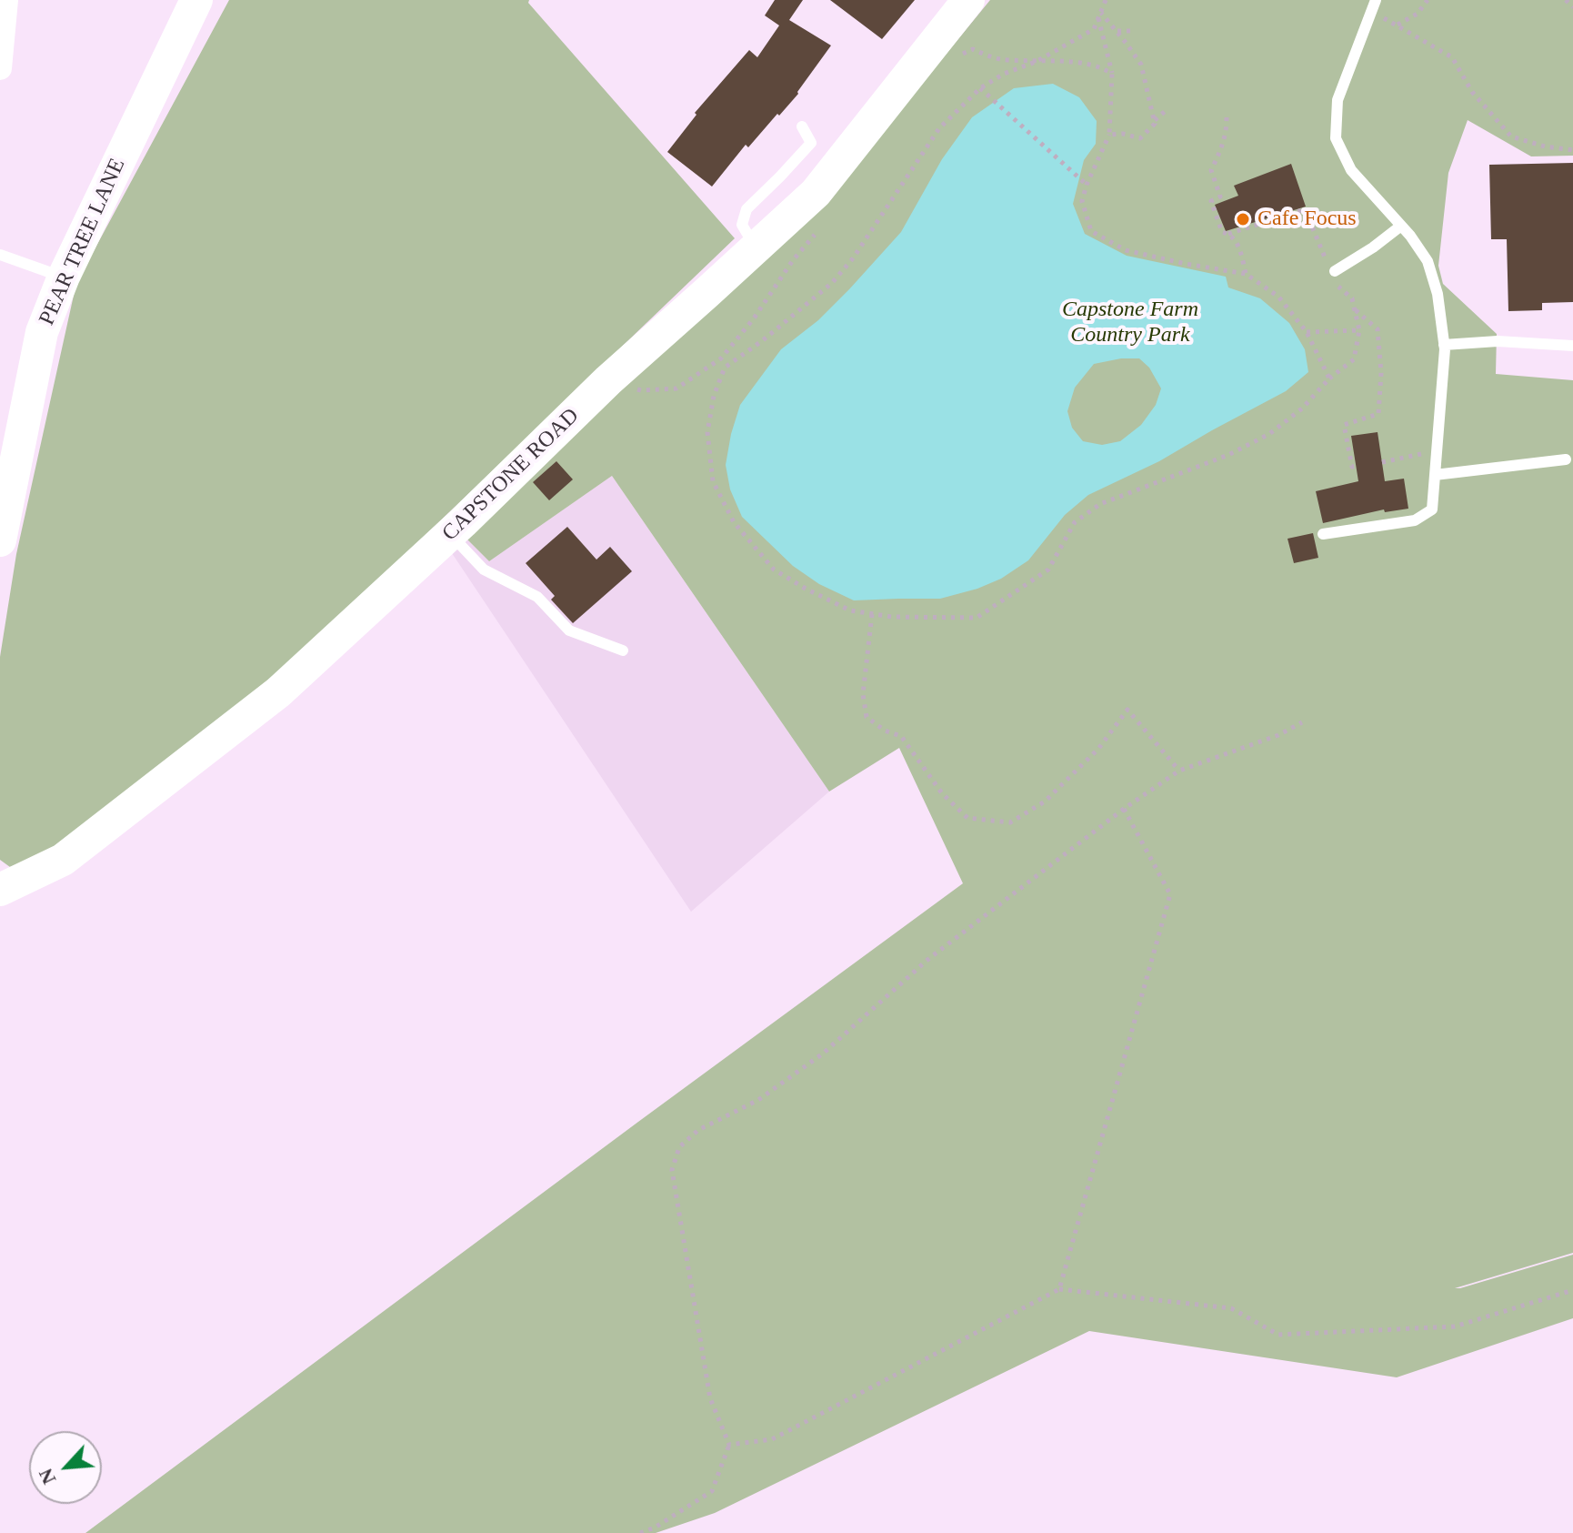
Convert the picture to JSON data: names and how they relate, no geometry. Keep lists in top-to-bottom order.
{
  "streets": {
    "street": ["PEAR TREE LANE", "CAPSTONE ROAD"]
  },
  "parks": ["Capstone Farm Country Park"],
  "places": ["Cafe Focus"],
  "north": "bottom left"
}
